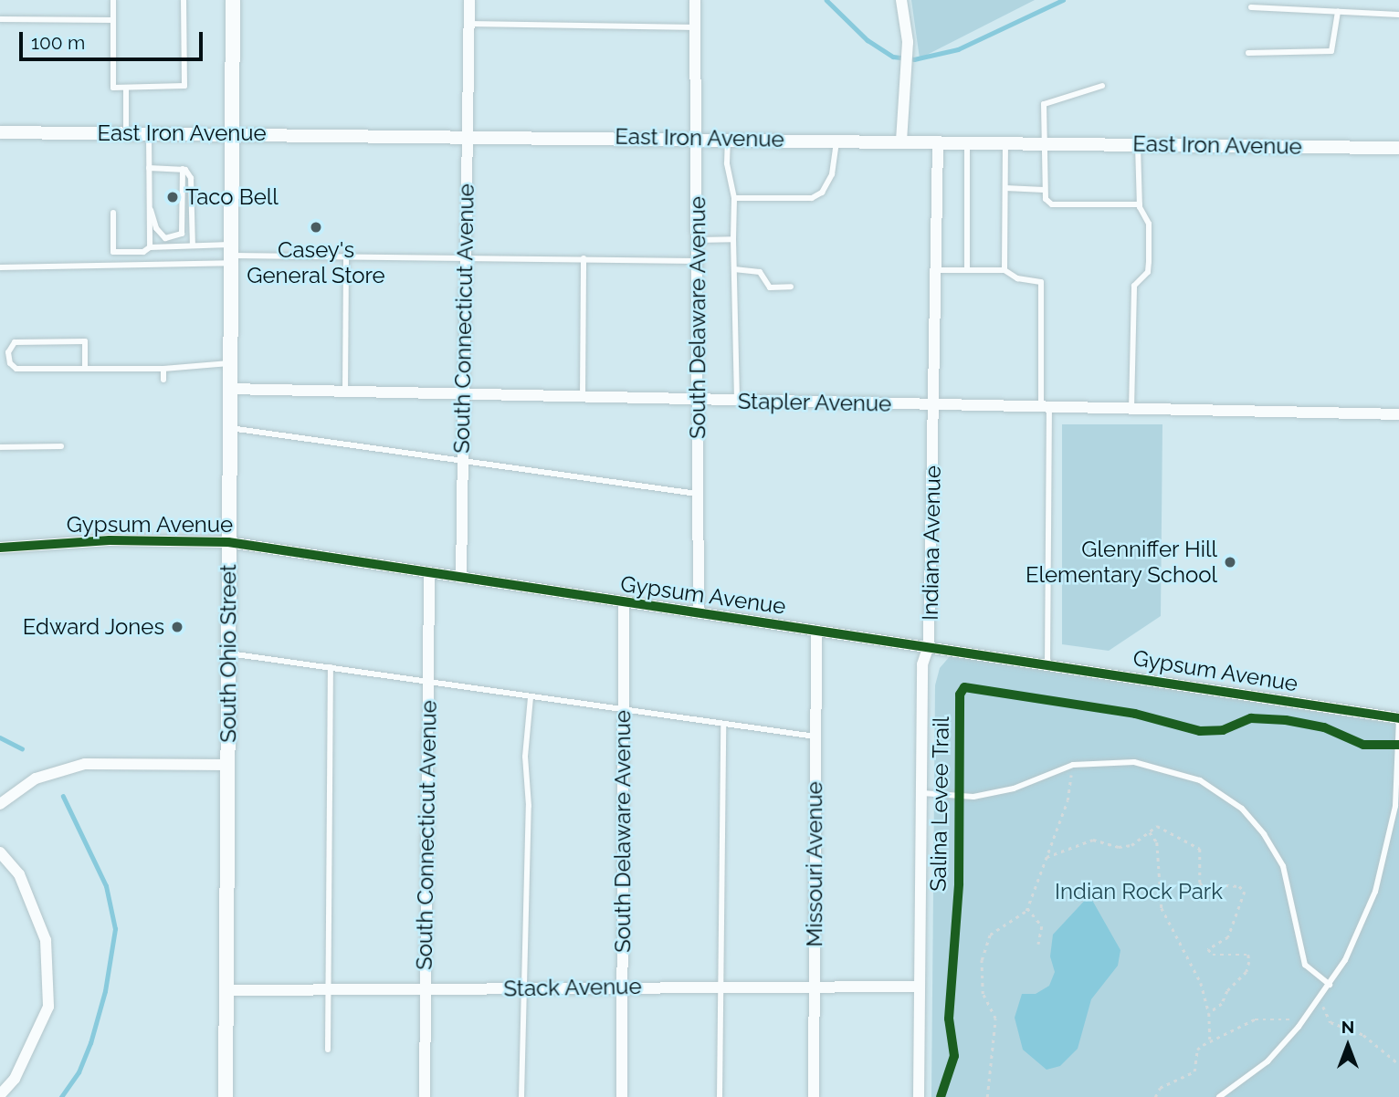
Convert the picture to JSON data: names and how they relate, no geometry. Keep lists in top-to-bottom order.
{
  "streets": {
    "main road": ["South Ohio Street"],
    "street": [
      "East Iron Avenue",
      "South Delaware Avenue",
      "South Connecticut Avenue",
      "Stapler Avenue",
      "Gypsum Avenue",
      "Indiana Avenue",
      "Missouri Avenue",
      "Stack Avenue"
    ],
    "cycle path": ["Salina Levee Trail"]
  },
  "crossings": [
    ["East Iron Avenue", "South Delaware Avenue"],
    ["East Iron Avenue", "South Connecticut Avenue"],
    ["East Iron Avenue", "Indiana Avenue"],
    ["East Iron Avenue", "South Ohio Street"],
    ["South Delaware Avenue", "Stapler Avenue"],
    ["South Delaware Avenue", "Gypsum Avenue"],
    ["South Delaware Avenue", "Stack Avenue"],
    ["South Connecticut Avenue", "Stapler Avenue"],
    ["South Connecticut Avenue", "Gypsum Avenue"],
    ["South Connecticut Avenue", "Stack Avenue"],
    ["Stapler Avenue", "Indiana Avenue"],
    ["Stapler Avenue", "South Ohio Street"],
    ["Gypsum Avenue", "Indiana Avenue"],
    ["Gypsum Avenue", "South Ohio Street"],
    ["Gypsum Avenue", "Missouri Avenue"],
    ["Indiana Avenue", "Stack Avenue"],
    ["South Ohio Street", "Stack Avenue"],
    ["Missouri Avenue", "Stack Avenue"]
  ],
  "parks": ["Indian Rock Park"],
  "places": [
    "Taco Bell",
    "Casey's General Store",
    "Glenniffer Hill Elementary School",
    "Edward Jones"
  ],
  "scale_bar": "100 m",
  "north": "top"
}
